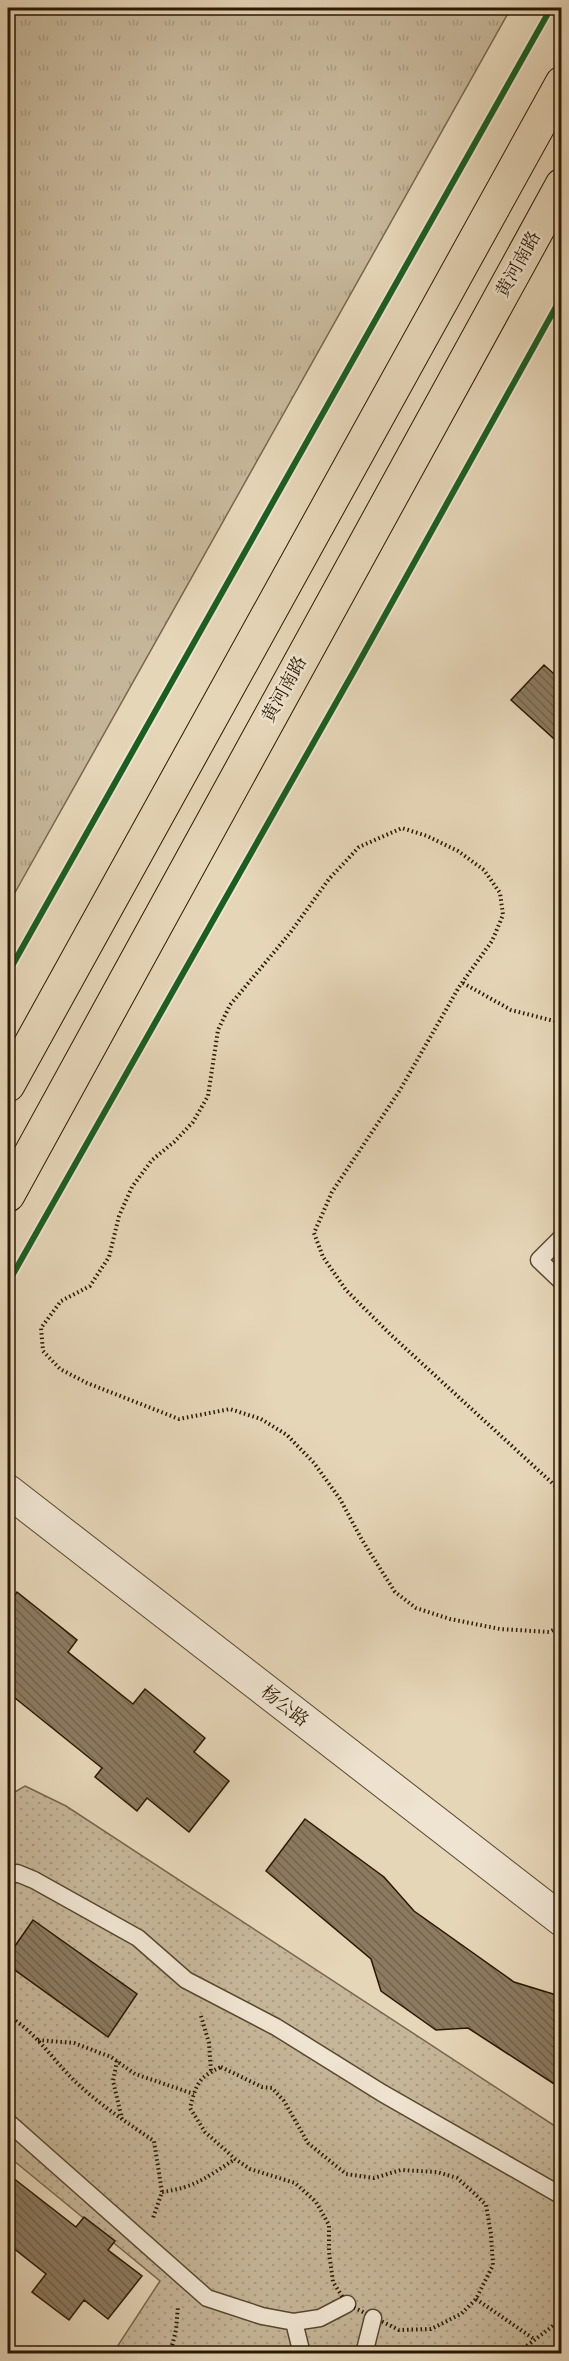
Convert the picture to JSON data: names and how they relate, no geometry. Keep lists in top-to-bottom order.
{
  "streets": {
    "main road": ["黄河南路"],
    "street": ["杨公路"]
  }
}
